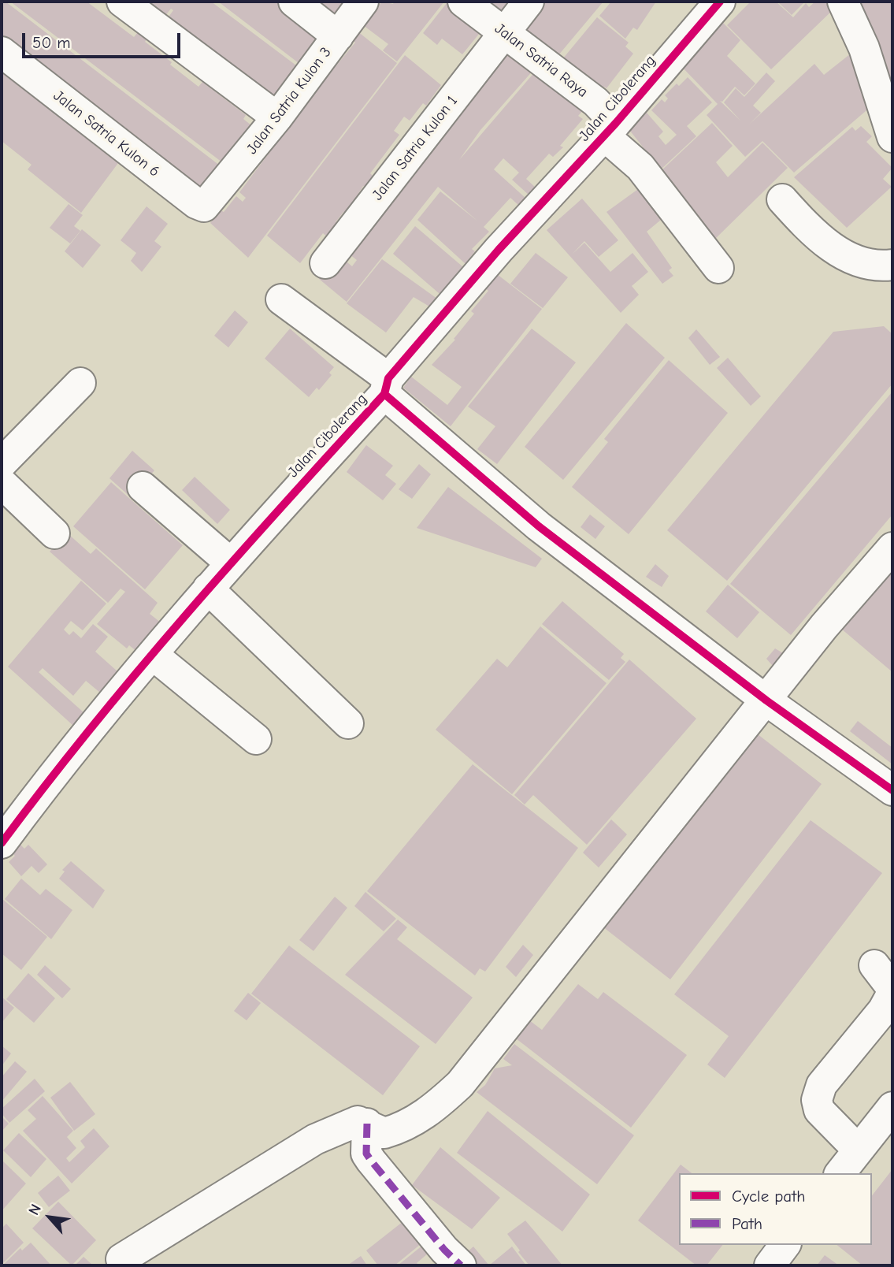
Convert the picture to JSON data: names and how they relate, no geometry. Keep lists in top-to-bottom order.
{
  "streets": {
    "street": [
      "Jalan Satria Raya",
      "Jalan Cibolerang",
      "Jalan Satria Kulon 3",
      "Jalan Satria Kulon 6",
      "Jalan Satria Kulon 1"
    ]
  },
  "crossings": [
    ["Jalan Satria Raya", "Jalan Cibolerang"],
    ["Jalan Satria Raya", "Jalan Satria Kulon 1"],
    ["Jalan Satria Kulon 3", "Jalan Satria Kulon 6"]
  ],
  "legend": ["Cycle path", "Path"],
  "scale_bar": "50 m",
  "north": "top left"
}
